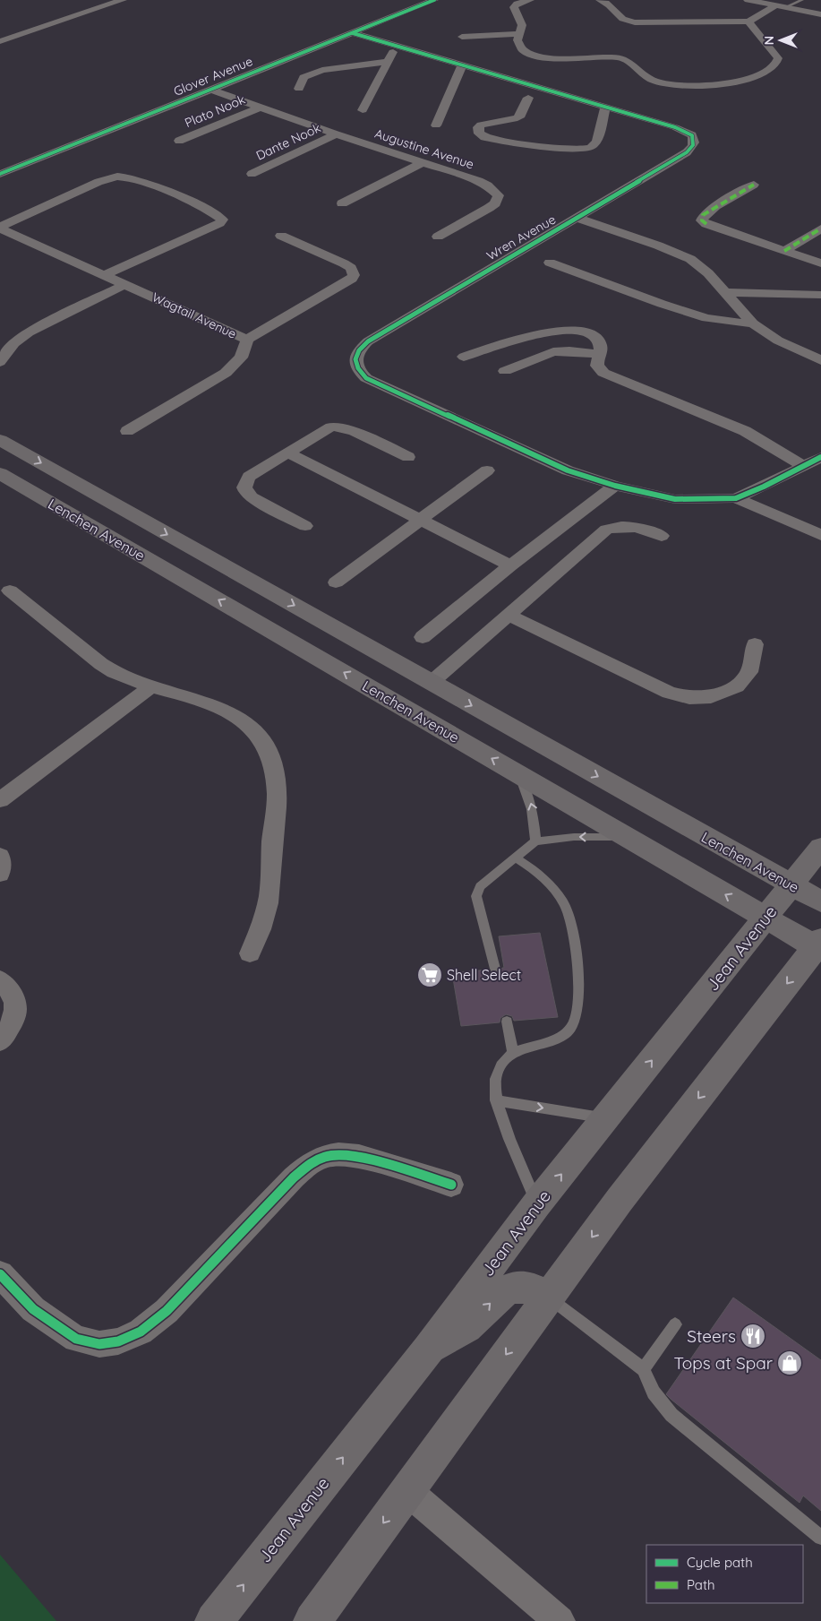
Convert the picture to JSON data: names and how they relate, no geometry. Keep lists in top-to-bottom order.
{
  "streets": {
    "main road": ["Lenchen Avenue", "Jean Avenue"],
    "street": [
      "Glover Avenue",
      "Plato Nook",
      "Dante Nook",
      "Augustine Avenue",
      "Wren Avenue",
      "Wagtail Avenue"
    ]
  },
  "crossings": [
    ["Glover Avenue", "Augustine Avenue"],
    ["Glover Avenue", "Wren Avenue"],
    ["Plato Nook", "Augustine Avenue"],
    ["Dante Nook", "Augustine Avenue"],
    ["Lenchen Avenue", "Jean Avenue"]
  ],
  "places": {
    "supermarket": ["Shell Select"],
    "restaurant": ["Steers"],
    "shop": ["Tops at Spar"]
  },
  "legend": ["Cycle path", "Path"],
  "north": "left"
}
